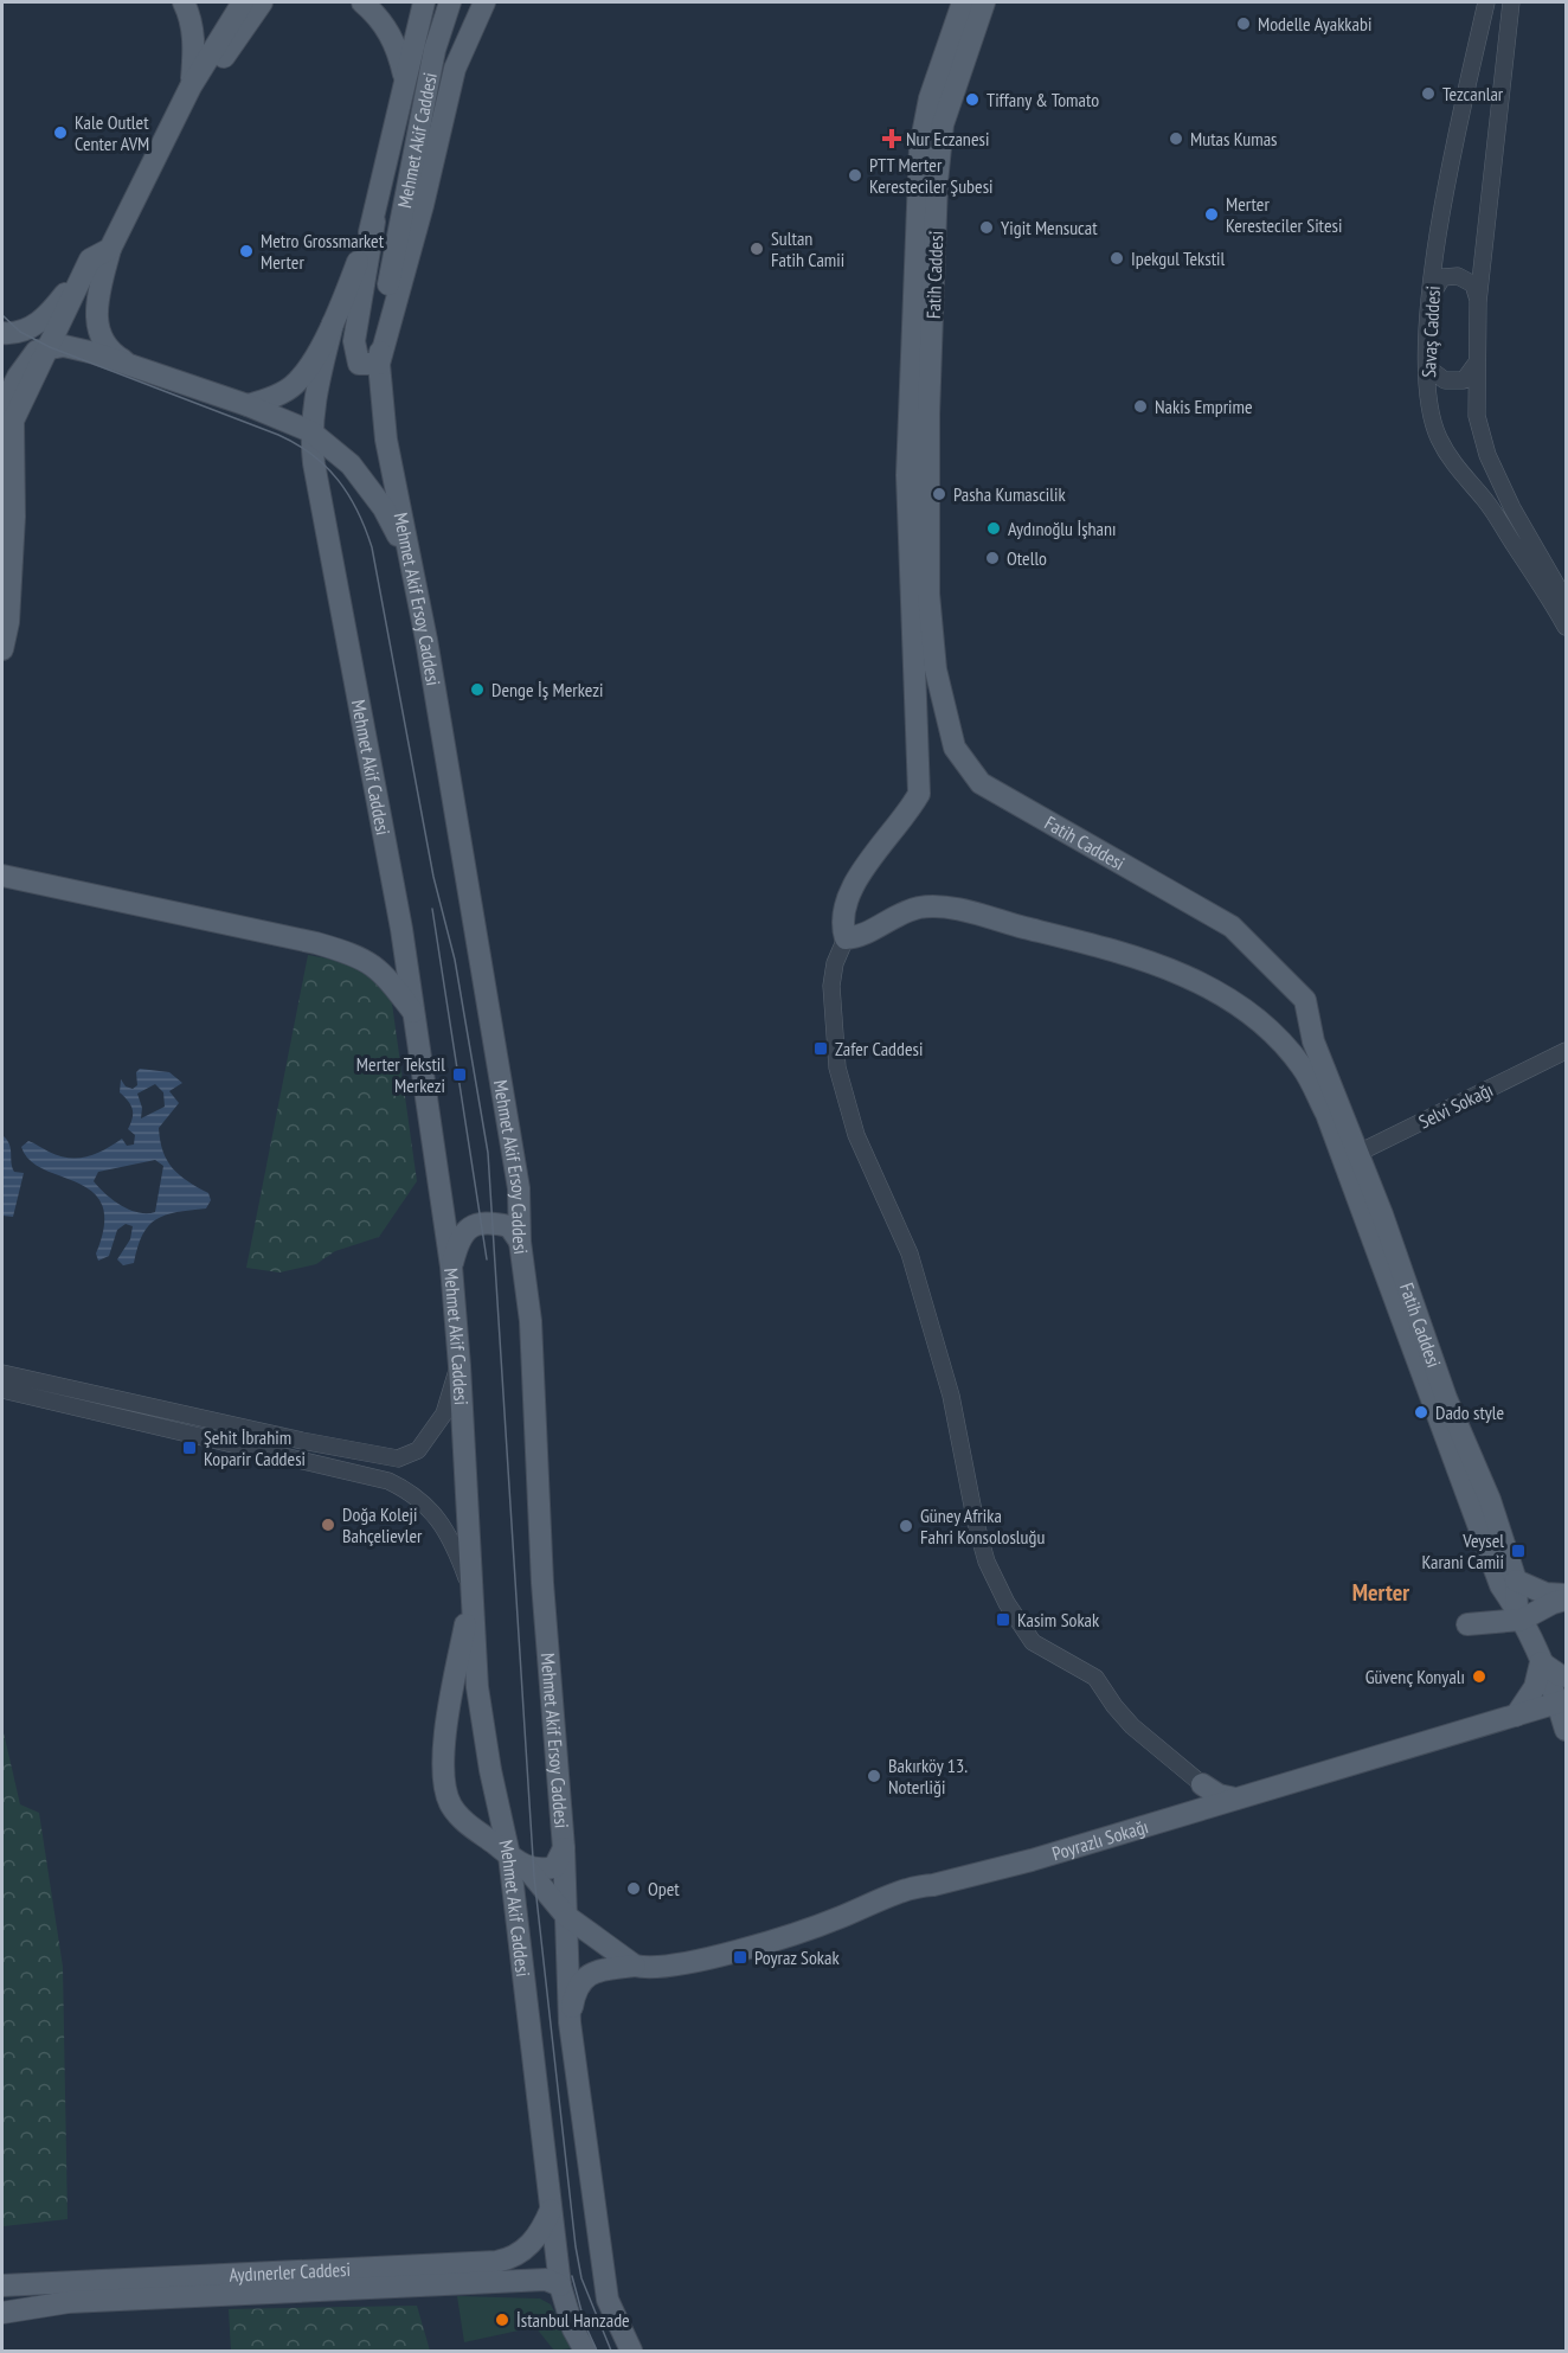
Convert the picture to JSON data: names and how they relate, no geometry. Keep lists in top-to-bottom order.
{
  "streets": {
    "main road": [
      "Mehmet Akif Caddesi",
      "Fatih Caddesi",
      "Mehmet Akif Ersoy Caddesi",
      "Poyrazlı Sokağı",
      "Aydınerler Caddesi"
    ],
    "street": ["Savaş Caddesi", "Selvi Sokağı"]
  },
  "crossings": [
    ["Mehmet Akif Caddesi", "Mehmet Akif Ersoy Caddesi"],
    ["Mehmet Akif Caddesi", "Aydınerler Caddesi"],
    ["Fatih Caddesi", "Selvi Sokağı"],
    ["Fatih Caddesi", "Poyrazlı Sokağı"],
    ["Mehmet Akif Ersoy Caddesi", "Poyrazlı Sokağı"]
  ],
  "districts": ["Merter"],
  "places": {
    "other": [
      "Modelle Ayakkabi",
      "Tezcanlar",
      "Tiffany & Tomato",
      "Kale Outlet Center AVM",
      "Mutas Kumas",
      "PTT Merter Keresteciler Şubesi",
      "Merter Keresteciler Sitesi",
      "Yigit Mensucat",
      "Sultan Fatih Camii",
      "Metro Grossmarket Merter",
      "Ipekgul Tekstil",
      "Nakis Emprime",
      "Pasha Kumascilik",
      "Aydınoğlu İşhanı",
      "Otello",
      "Denge İş Merkezi",
      "Dado style",
      "Doğa Koleji Bahçelievler",
      "Güney Afrika Fahri Konsolosluğu",
      "Güvenç Konyalı",
      "Bakırköy 13. Noterliği",
      "Opet",
      "İstanbul Hanzade"
    ],
    "health": ["Nur Eczanesi"],
    "transit": [
      "Zafer Caddesi",
      "Merter Tekstil Merkezi",
      "Şehit İbrahim Koparir Caddesi",
      "Veysel Karani Camii",
      "Kasim Sokak",
      "Poyraz Sokak"
    ]
  }
}
